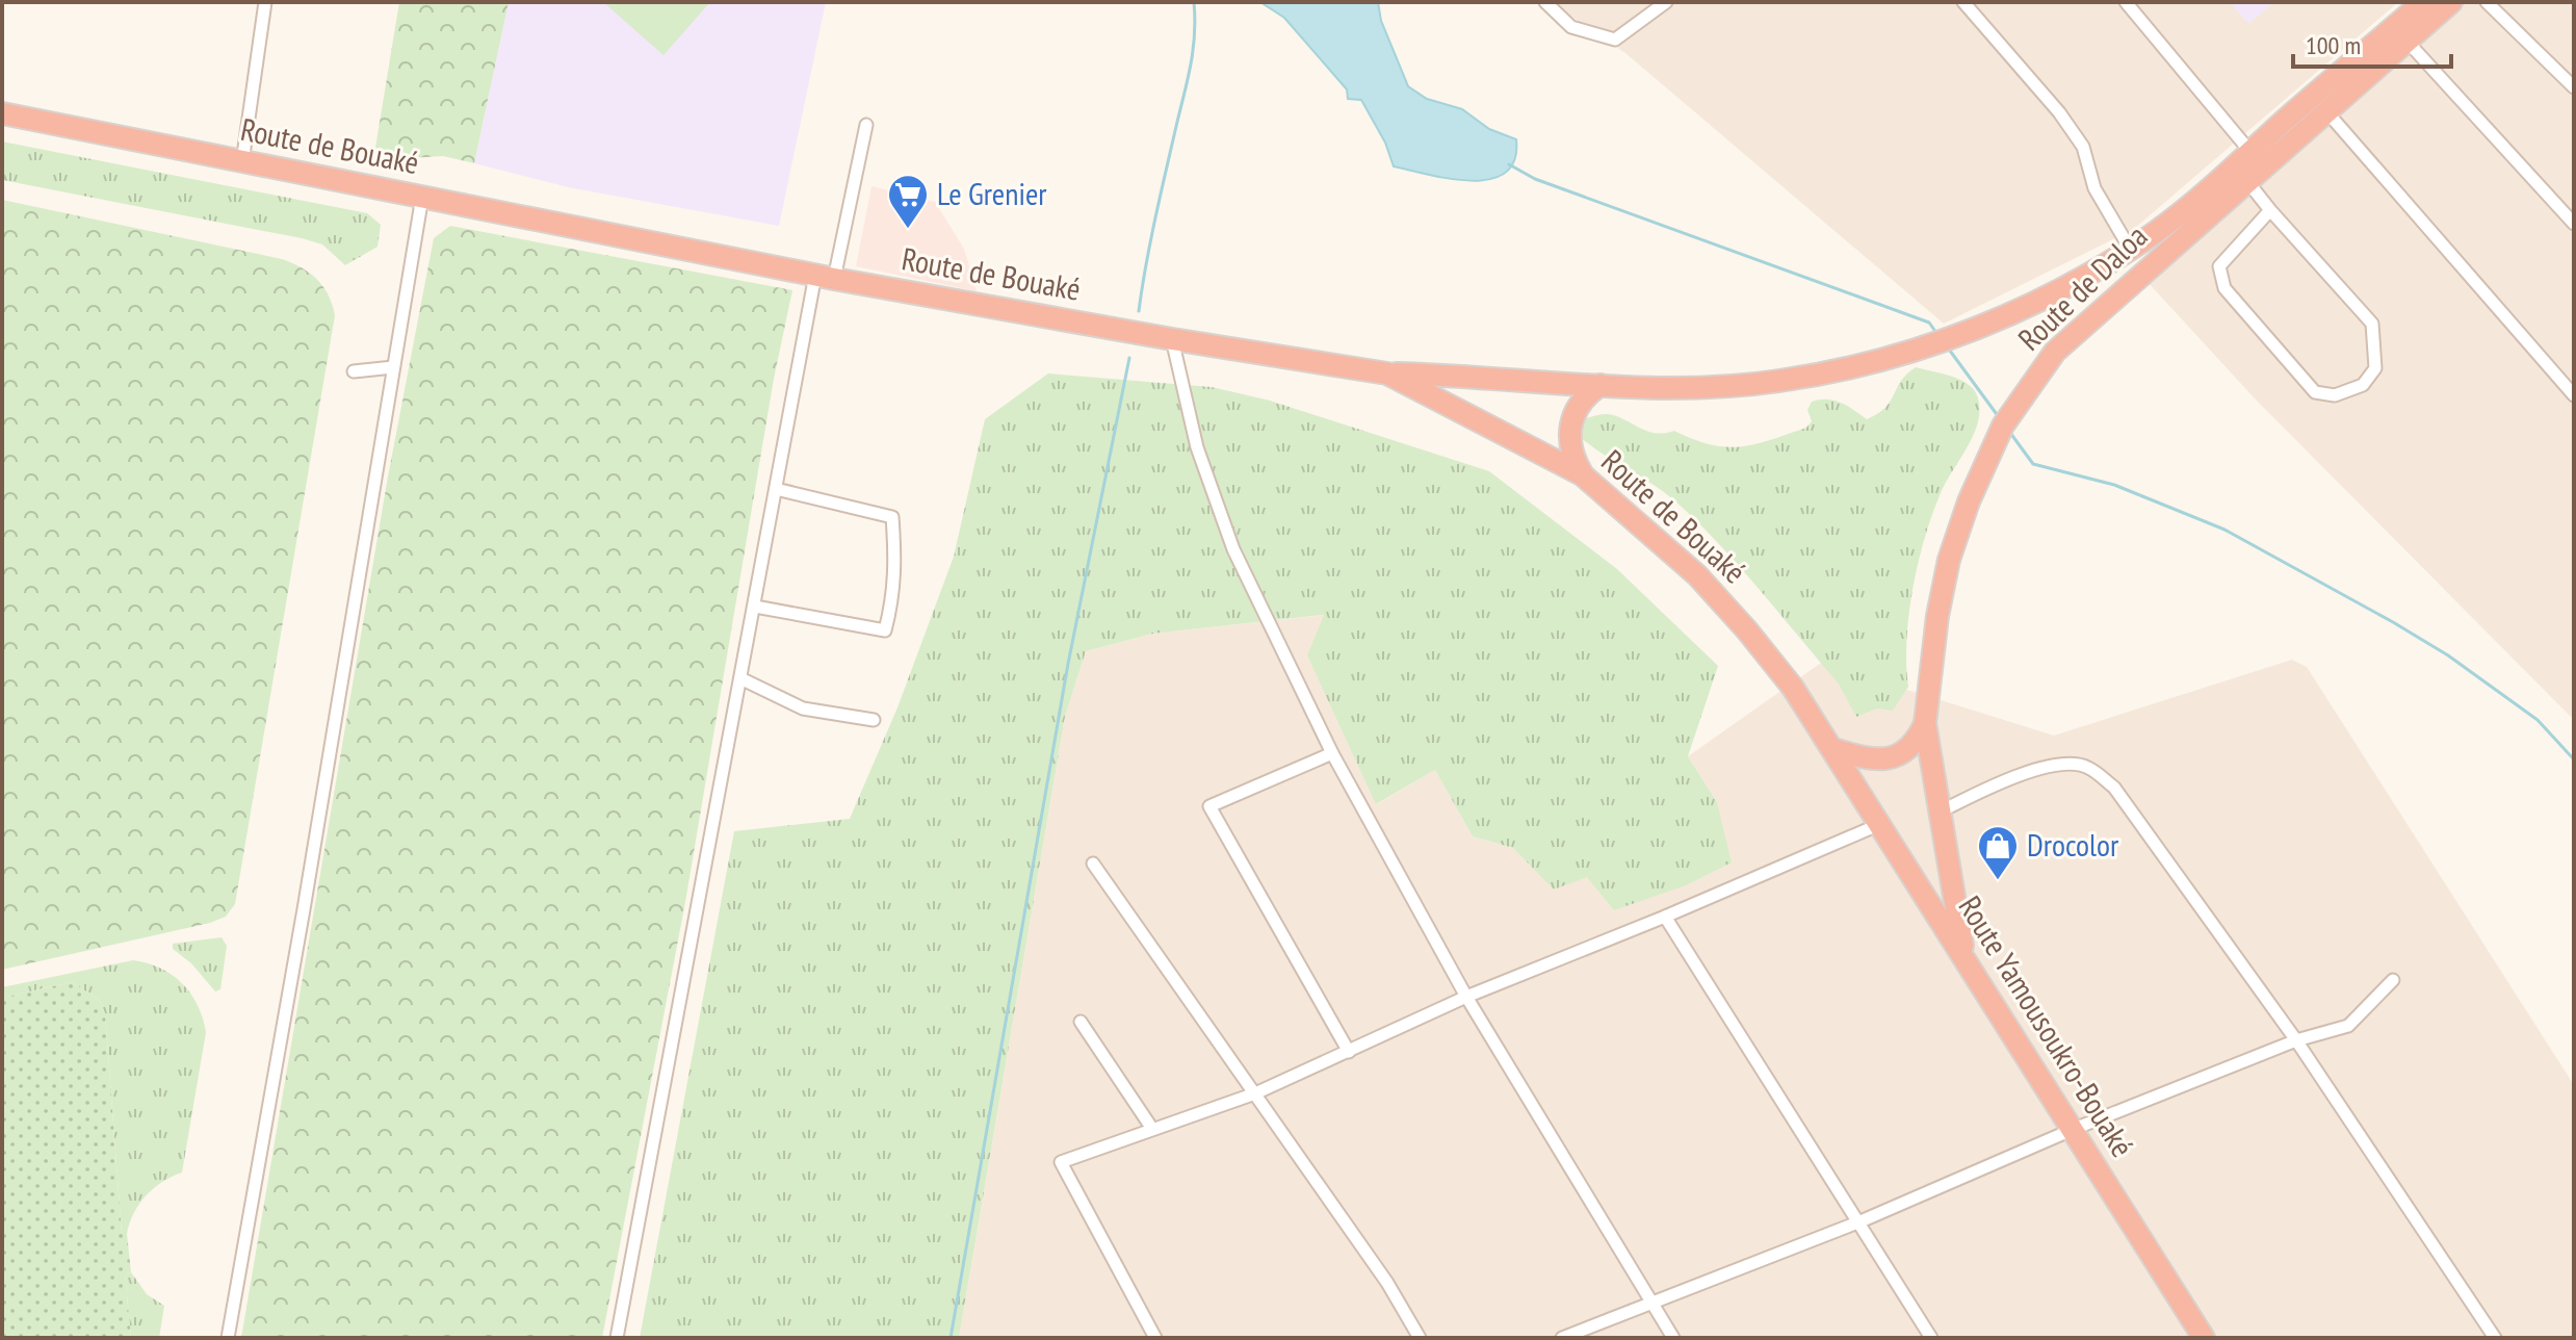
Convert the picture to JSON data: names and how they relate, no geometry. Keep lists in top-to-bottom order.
{
  "streets": {
    "highway": ["Route de Bouaké", "Route de Daloa", "Route Yamousoukro-Bouaké"]
  },
  "crossings": [
    ["Route de Bouaké", "Route de Daloa"],
    ["Route de Bouaké", "Route Yamousoukro-Bouaké"],
    ["Route de Daloa", "Route Yamousoukro-Bouaké"]
  ],
  "places": {
    "supermarket": ["Le Grenier"],
    "shop": ["Drocolor"]
  },
  "scale_bar": "100 m"
}
